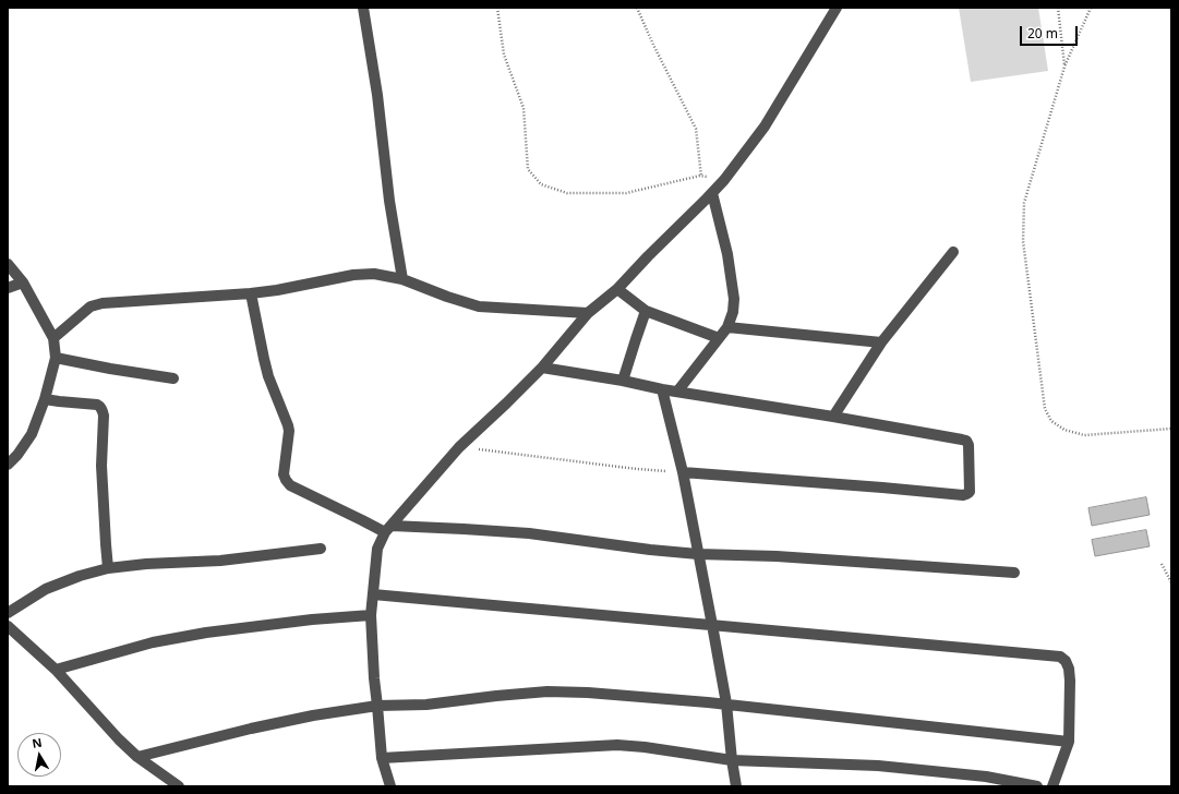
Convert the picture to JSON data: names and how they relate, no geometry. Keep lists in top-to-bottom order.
{
  "scale_bar": "20 m",
  "north": "top"
}
